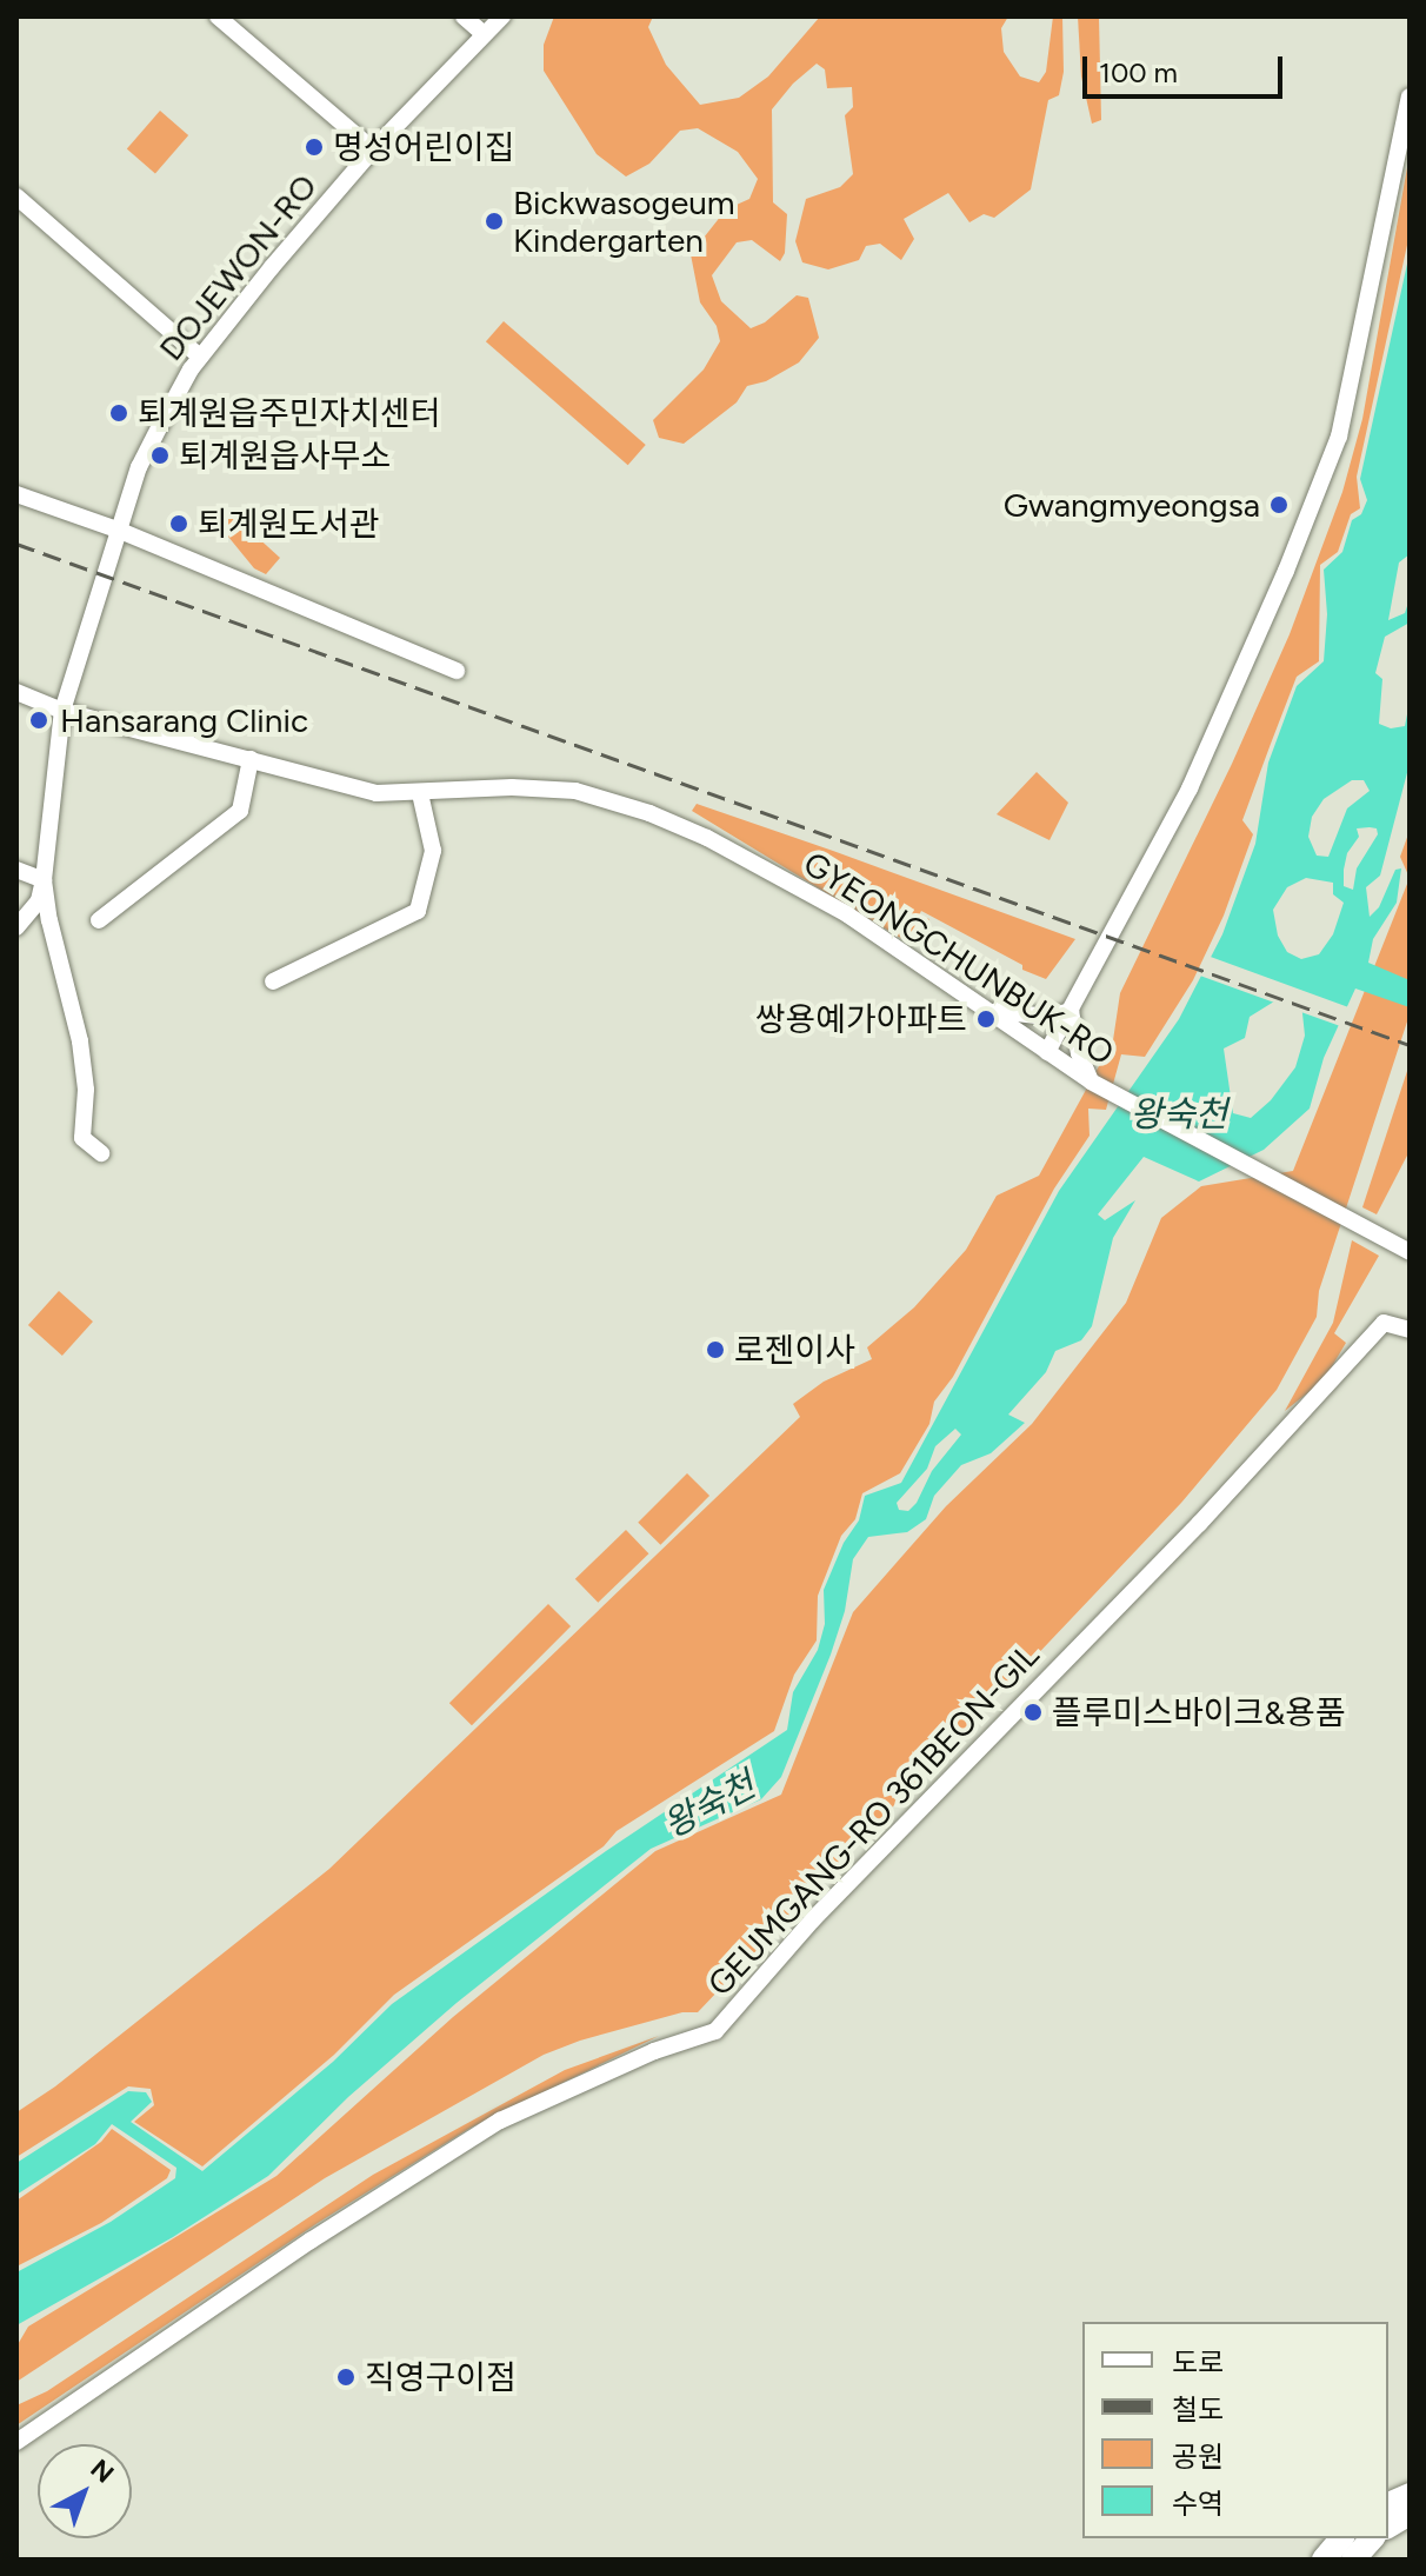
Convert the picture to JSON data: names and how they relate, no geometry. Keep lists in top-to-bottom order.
{
  "streets": {
    "street": ["DOJEWON-RO", "GYEONGCHUNBUK-RO", "GEUMGANG-RO 361BEON-GIL"]
  },
  "crossings": [
    ["DOJEWON-RO", "GYEONGCHUNBUK-RO"]
  ],
  "water": ["왕숙천"],
  "places": [
    "명성어린이집",
    "Bickwasogeum Kindergarten",
    "퇴계원읍주민자치센터",
    "퇴계원읍사무소",
    "Gwangmyeongsa",
    "퇴계원도서관",
    "Hansarang Clinic",
    "쌍용예가아파트",
    "로젠이사",
    "플루미스바이크&용품",
    "직영구이점"
  ],
  "legend": [
    "도로",
    "철도",
    "공원",
    "수역"
  ],
  "scale_bar": "100 m",
  "north": "top right"
}
